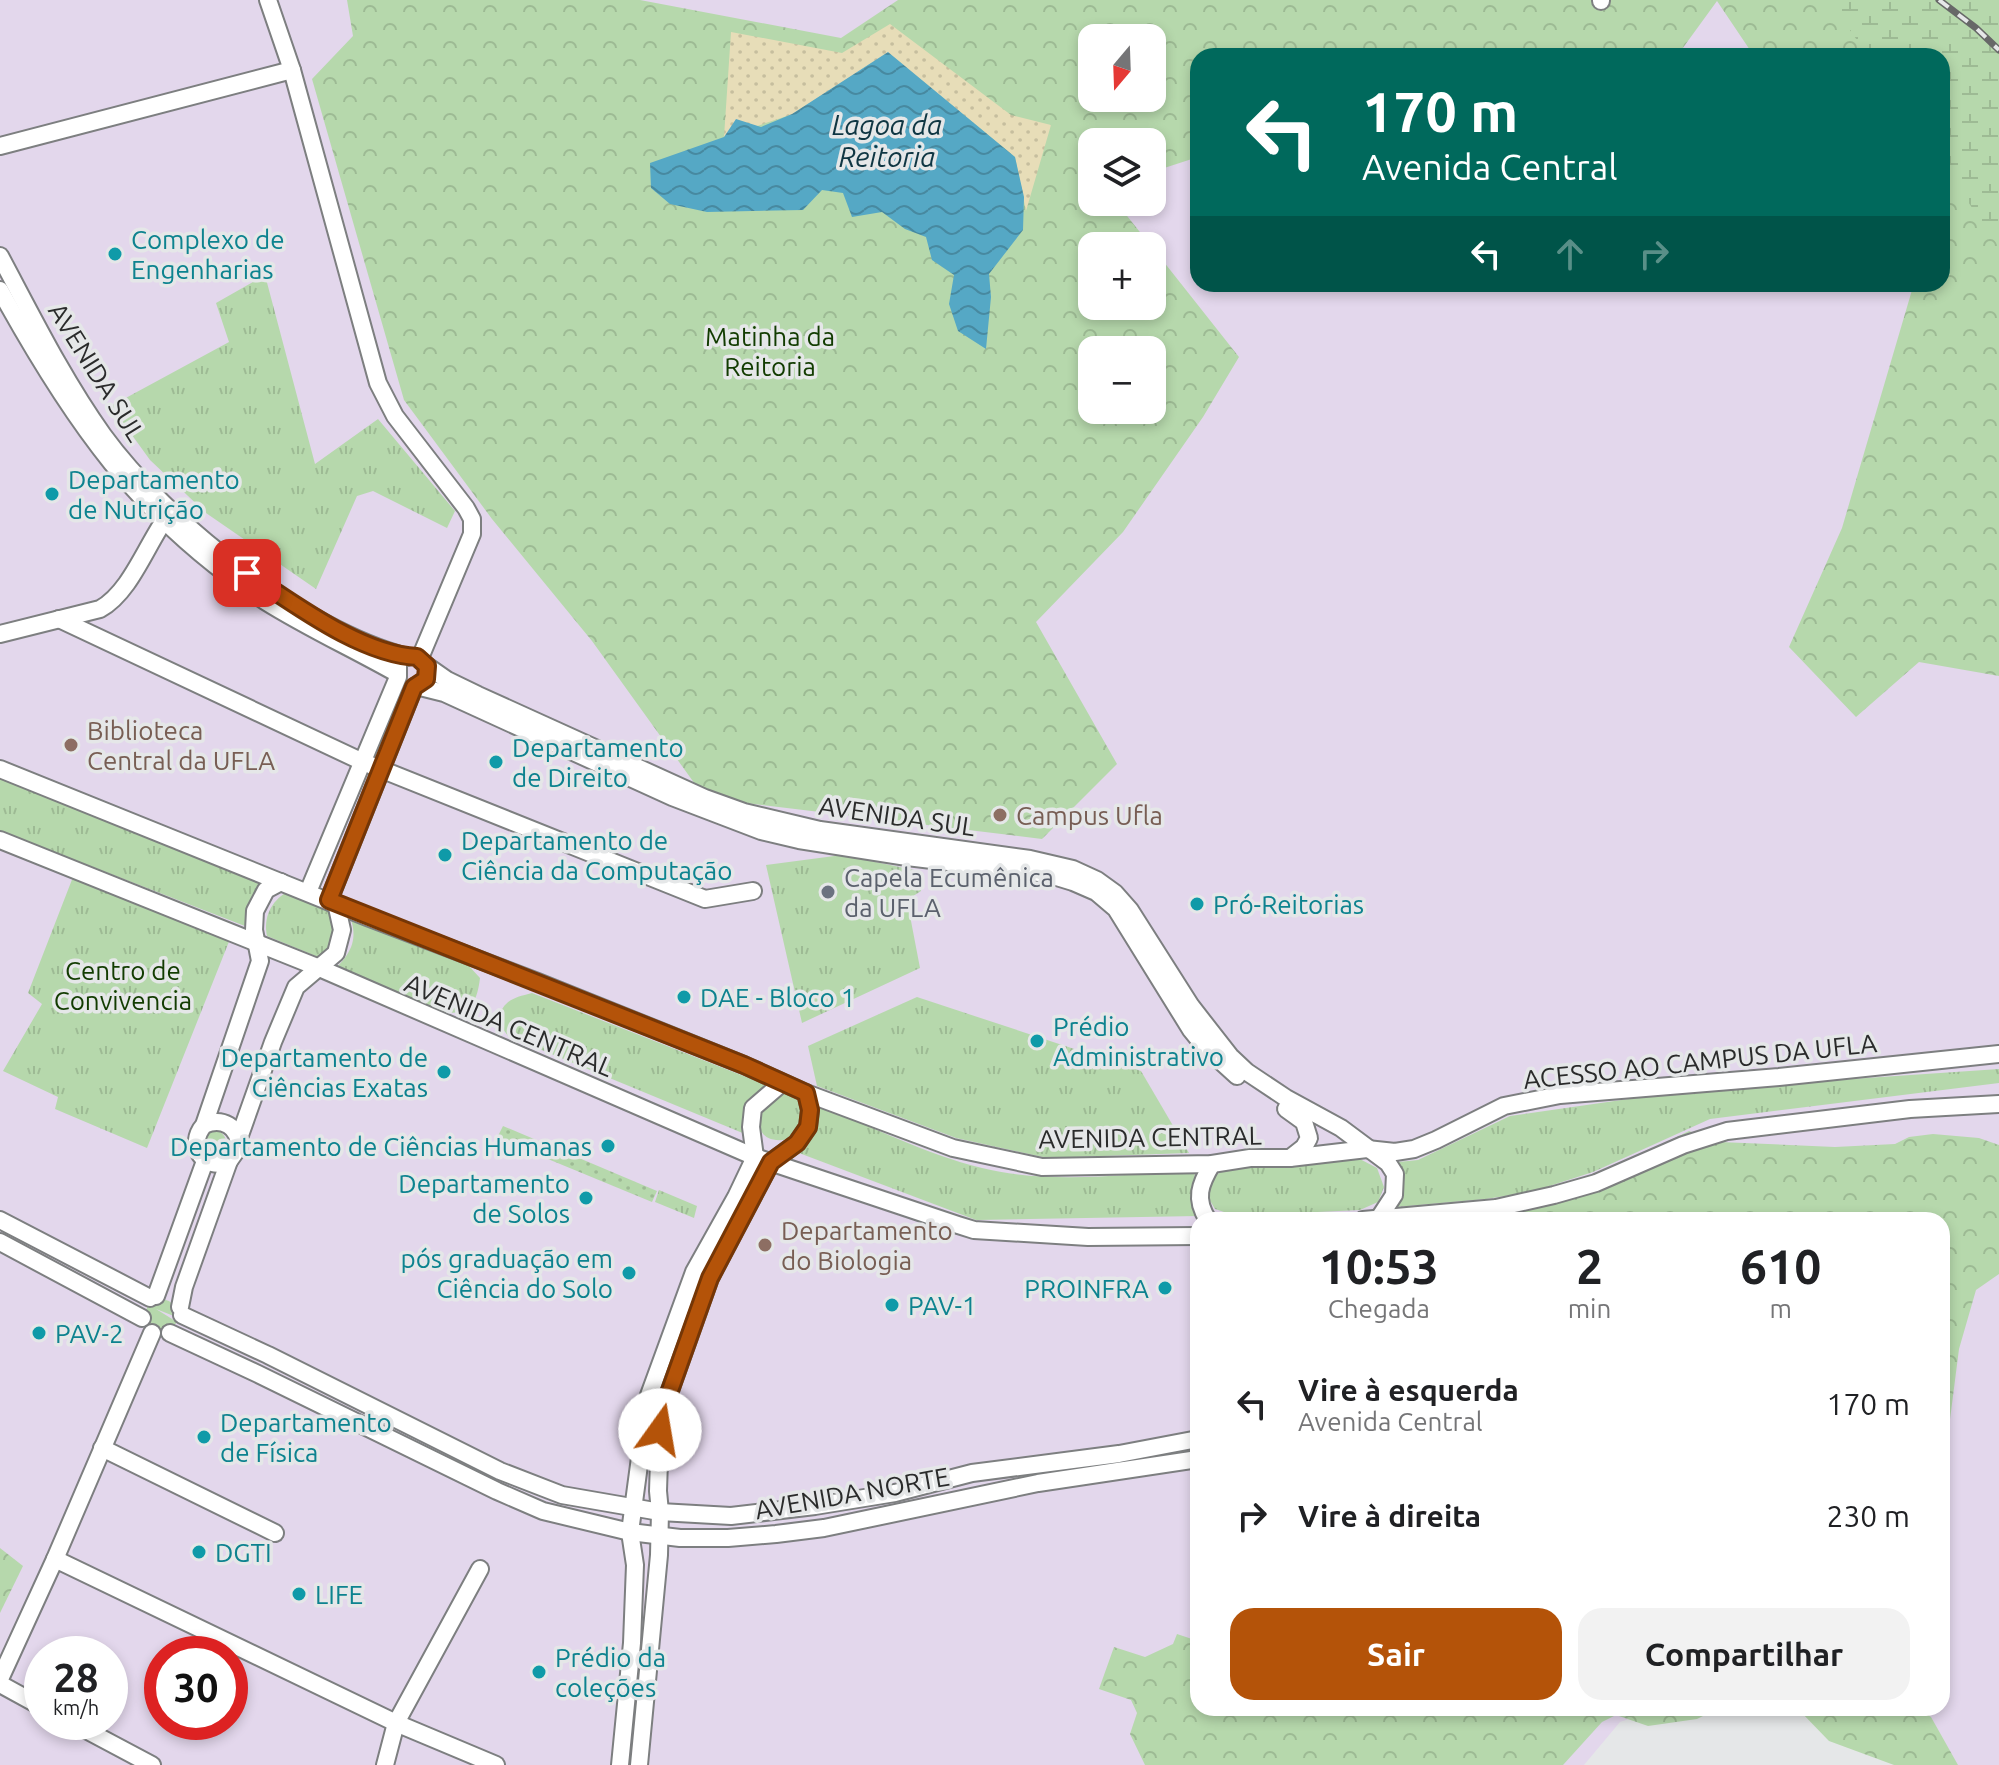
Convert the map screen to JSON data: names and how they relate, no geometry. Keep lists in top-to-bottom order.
{
  "streets": {
    "street": [
      "AVENIDA SUL",
      "AVENIDA CENTRAL",
      "ACESSO AO CAMPUS DA UFLA",
      "AVENIDA NORTE"
    ]
  },
  "crossings": [
    ["AVENIDA SUL", "AVENIDA CENTRAL"],
    ["AVENIDA SUL", "ACESSO AO CAMPUS DA UFLA"],
    ["AVENIDA CENTRAL", "ACESSO AO CAMPUS DA UFLA"]
  ],
  "water": ["Lagoa da Reitoria"],
  "parks": ["Matinha da Reitoria", "Centro de Convivencia"],
  "places": [
    "Complexo de Engenharias",
    "Departamento de Nutrição",
    "Biblioteca Central da UFLA",
    "Departamento de Direito",
    "Campus Ufla",
    "Departamento de Ciência da Computação",
    "Capela Ecumênica da UFLA",
    "Pró-Reitorias",
    "DAE - Bloco 1",
    "Prédio Administrativo",
    "Departamento de Ciências Exatas",
    "Departamento de Ciências Humanas",
    "Departamento de Solos",
    "Departamento do Biologia",
    "pós graduação em Ciência do Solo",
    "PROINFRA",
    "PAV-1",
    "PAV-2",
    "Departamento de Física",
    "DGTI",
    "LIFE",
    "Prédio da coleções"
  ],
  "north": "bottom",
  "page": {
    "map_buttons": ["+", "−"],
    "turn": ["170 m", "Avenida Central"],
    "eta": [
      "10:53",
      "Chegada",
      "2",
      "min",
      "610",
      "m"
    ],
    "list": [
      {
        "name": "Vire à esquerda",
        "note": "Avenida Central",
        "value": "170 m"
      },
      {
        "name": "Vire à direita",
        "value": "230 m"
      }
    ],
    "buttons": ["Sair", "Compartilhar"],
    "speed": "28 km/h",
    "limit": "30"
  }
}
